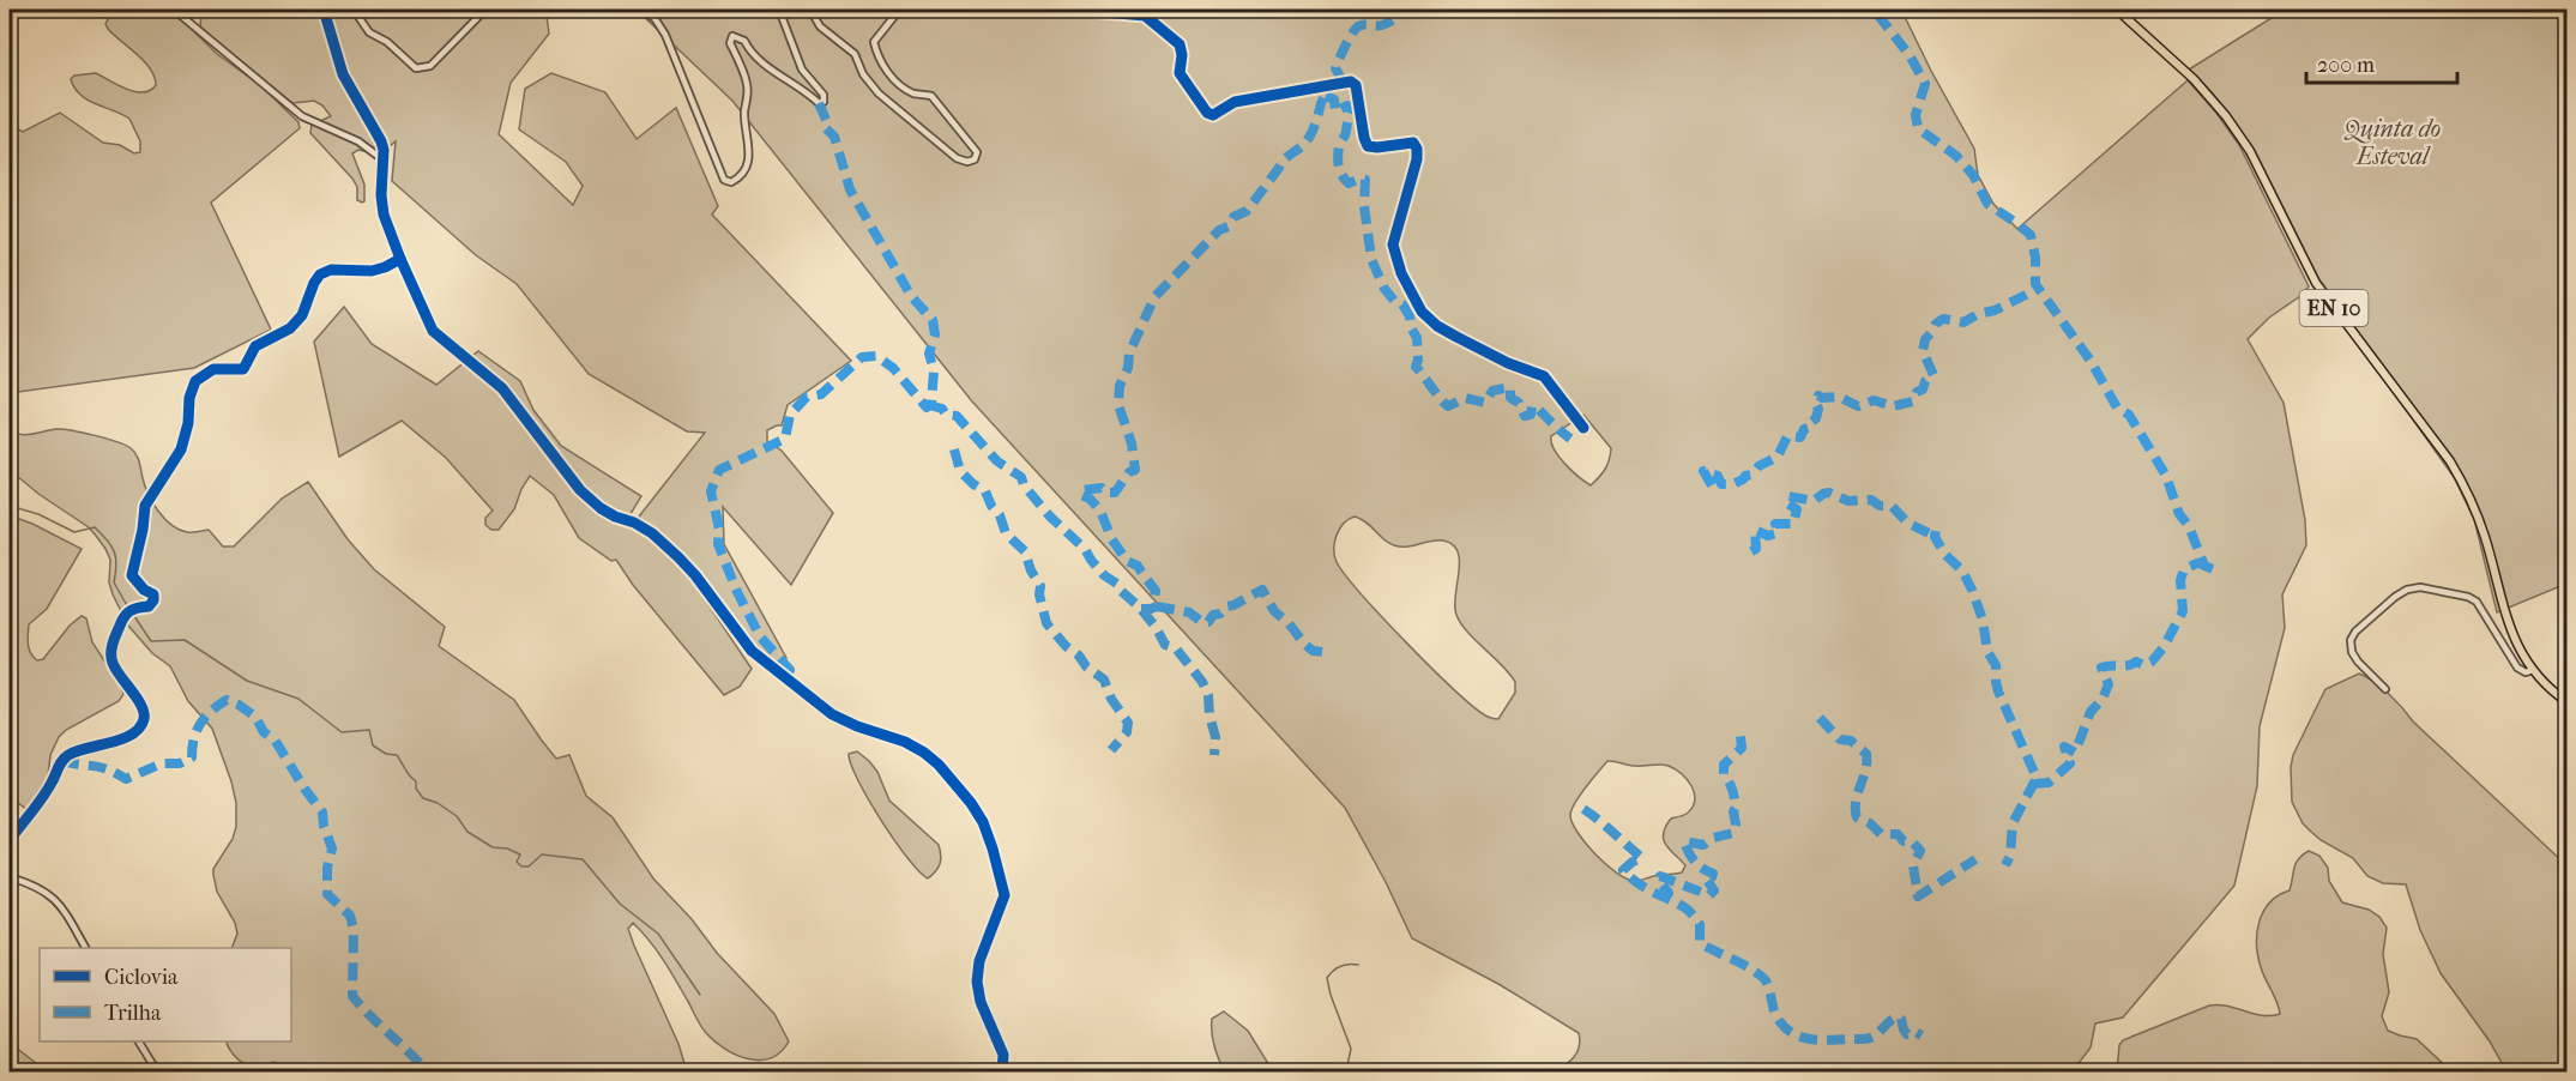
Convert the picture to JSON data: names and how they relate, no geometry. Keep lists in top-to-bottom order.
{
  "streets": {
    "main road": ["EN 10"]
  },
  "parks": ["Quinta do Esteval"],
  "legend": ["Ciclovia", "Trilha"],
  "scale_bar": "200 m"
}
